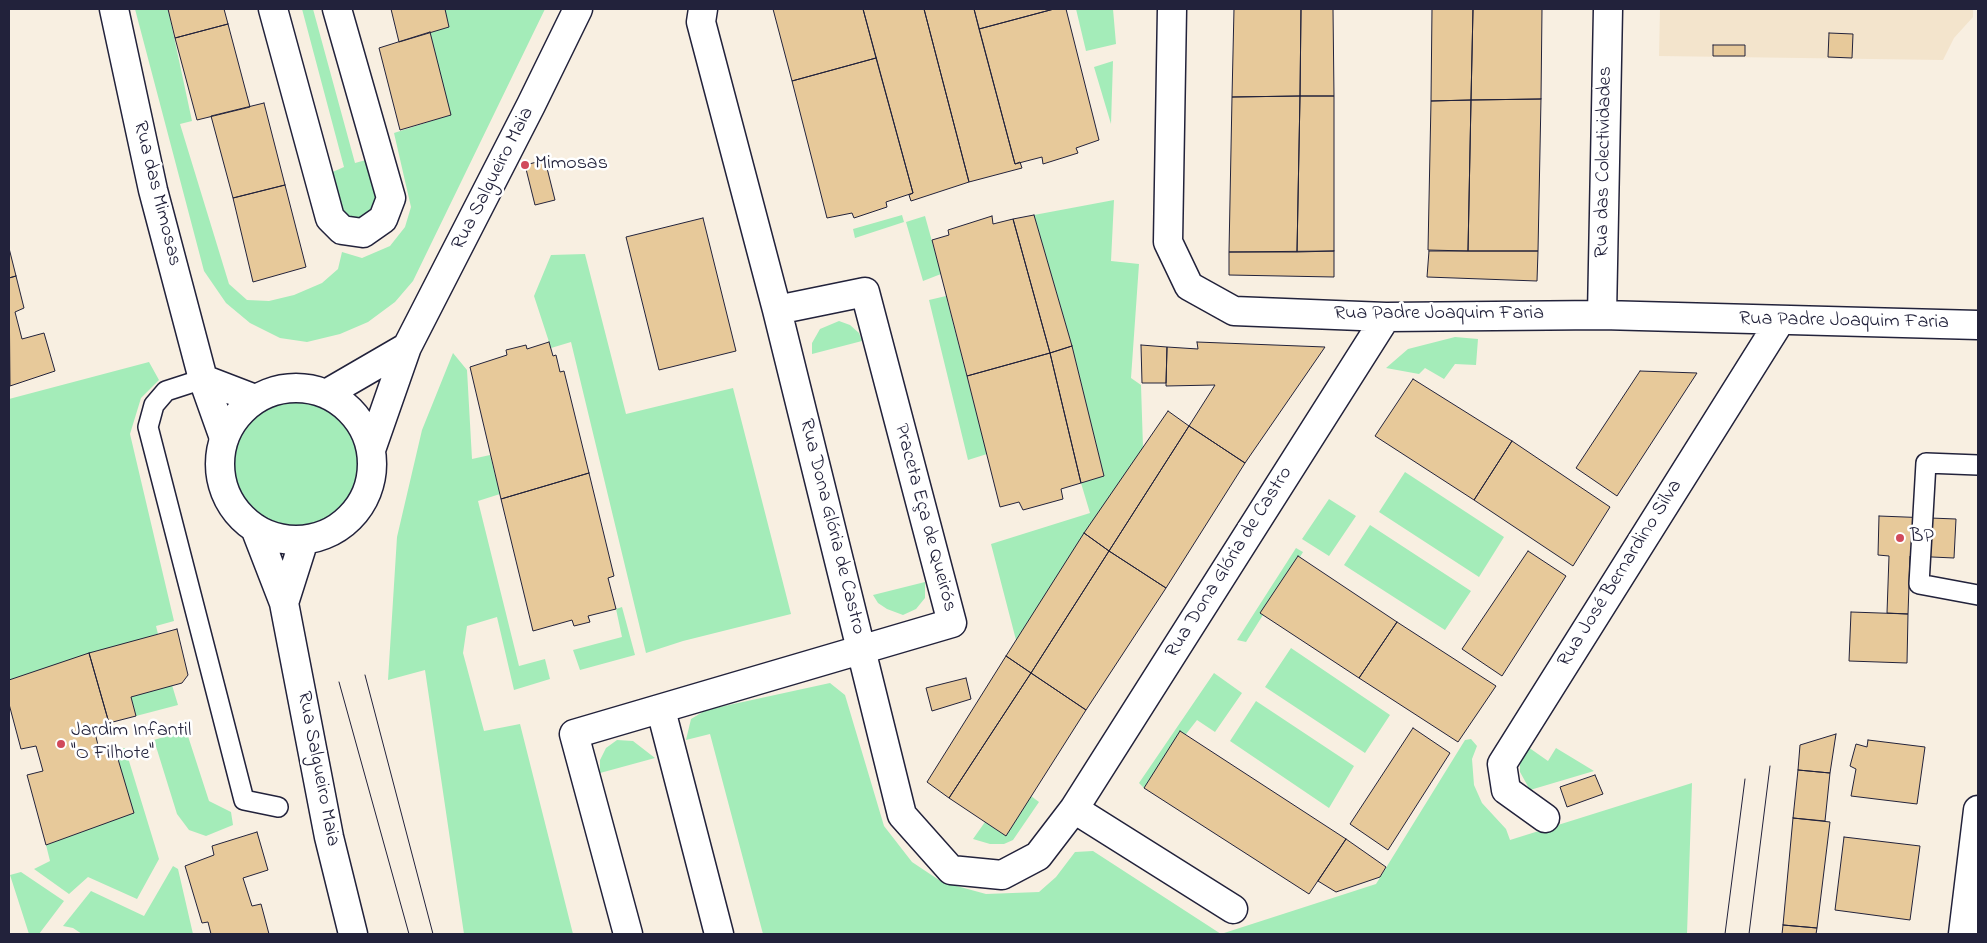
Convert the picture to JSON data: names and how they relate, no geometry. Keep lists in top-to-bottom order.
{
  "streets": {
    "street": [
      "Rua das Colectividades",
      "Rua Salgueiro Maia",
      "Rua das Mimosas",
      "Rua Padre Joaquim Faria",
      "Praceta Eça de Queirós",
      "Rua Dona Glória de Castro",
      "Rua José Bernardino Silva"
    ]
  },
  "crossings": [
    ["Rua das Colectividades", "Rua Padre Joaquim Faria"],
    ["Rua Salgueiro Maia", "Rua das Mimosas"],
    ["Rua Padre Joaquim Faria", "Rua Dona Glória de Castro"],
    ["Rua Padre Joaquim Faria", "Rua José Bernardino Silva"],
    ["Praceta Eça de Queirós", "Rua Dona Glória de Castro"]
  ],
  "places": ["Mimosas", "BP", "Jardim Infantil \"O Filhote\""]
}
